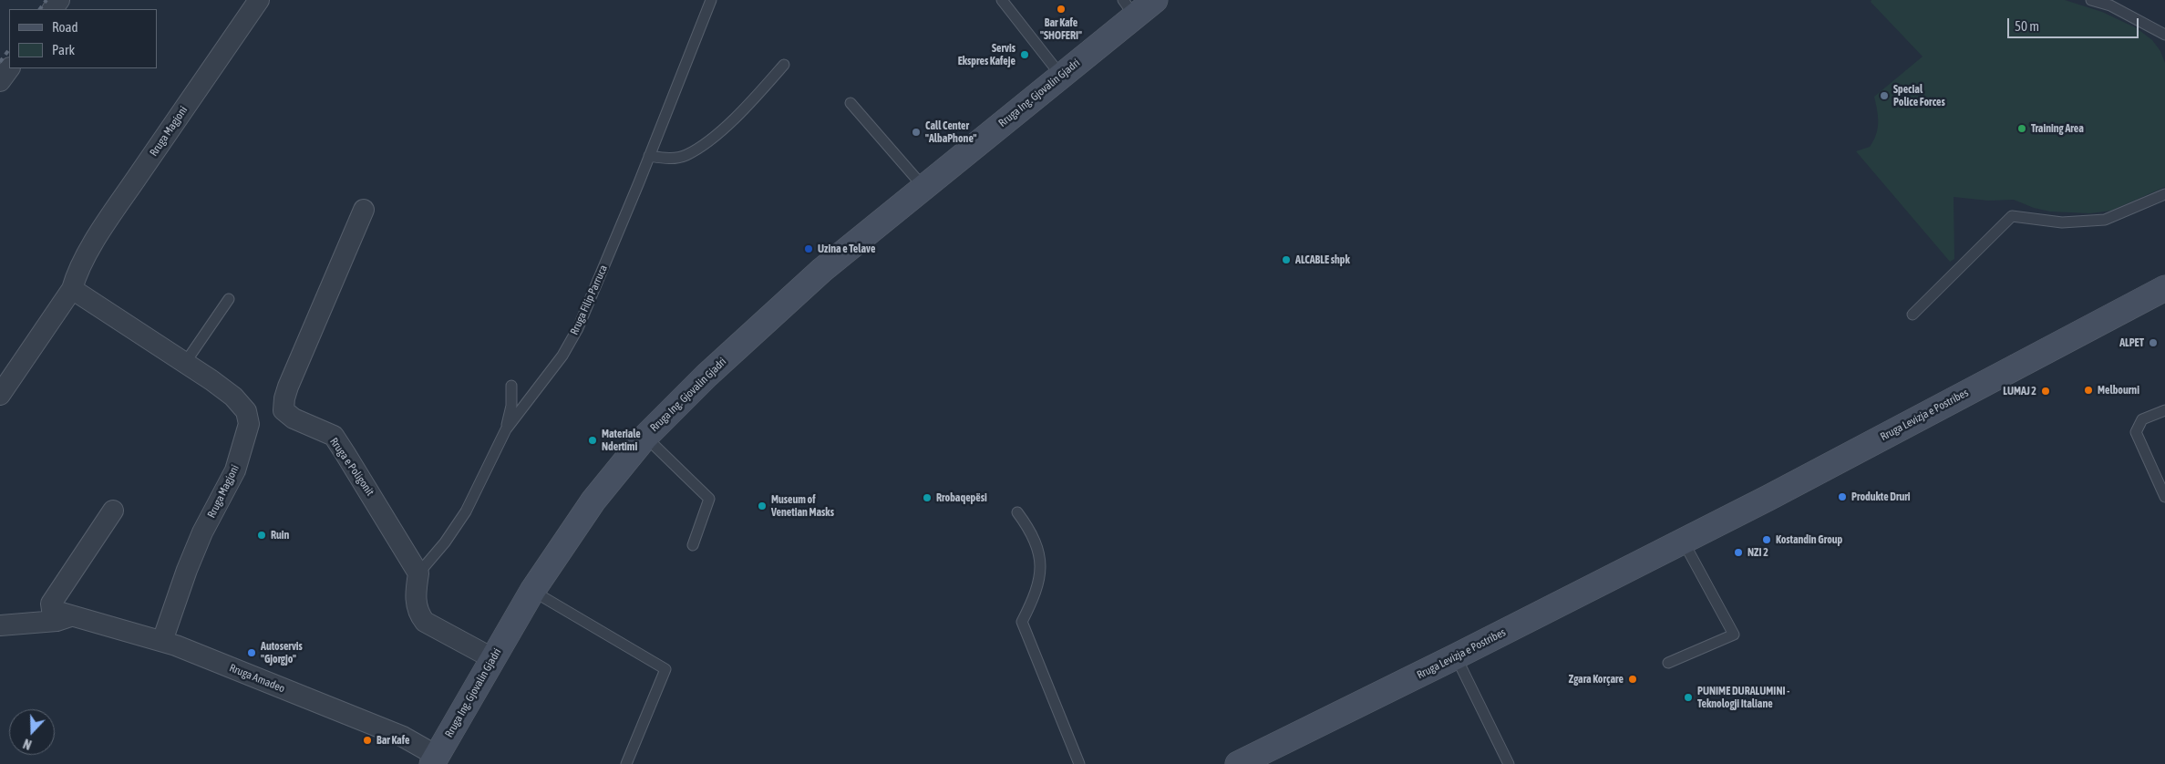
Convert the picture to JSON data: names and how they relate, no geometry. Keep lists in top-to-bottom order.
{
  "streets": {
    "street": [
      "Rruga Ing. Gjovalin Gjadri",
      "Rruga Magjoni",
      "Rruga Levizja e Postribes",
      "Rruga e Poligonit",
      "Rruga Amadeo"
    ],
    "lane": ["Rruga Filip Parruca"]
  },
  "crossings": [
    ["Rruga Ing. Gjovalin Gjadri", "Rruga Amadeo"],
    ["Rruga Magjoni", "Rruga Amadeo"],
    ["Rruga Filip Parruca", "Rruga e Poligonit"]
  ],
  "places": [
    "Bar Kafe \"SHOFERI\"",
    "Servis Ekspres Kafeje",
    "Special Police Forces",
    "Training Area",
    "Call Center \"AlbaPhone\"",
    "Uzina e Telave",
    "ALCABLE shpk",
    "ALPET",
    "Melbourni",
    "LUMAJ 2",
    "Materiale Ndertimi",
    "Produkte Druri",
    "Rrobaqepësi",
    "Museum of Venetian Masks",
    "Ruin",
    "Kostandin Group",
    "NZI 2",
    "Autoservis \"Gjorgjo\"",
    "Zgara Korçare",
    "PUNIME DURALUMINI - Teknologji Italiane",
    "Bar Kafe"
  ],
  "legend": ["Road", "Park"],
  "scale_bar": "50 m",
  "north": "bottom"
}
